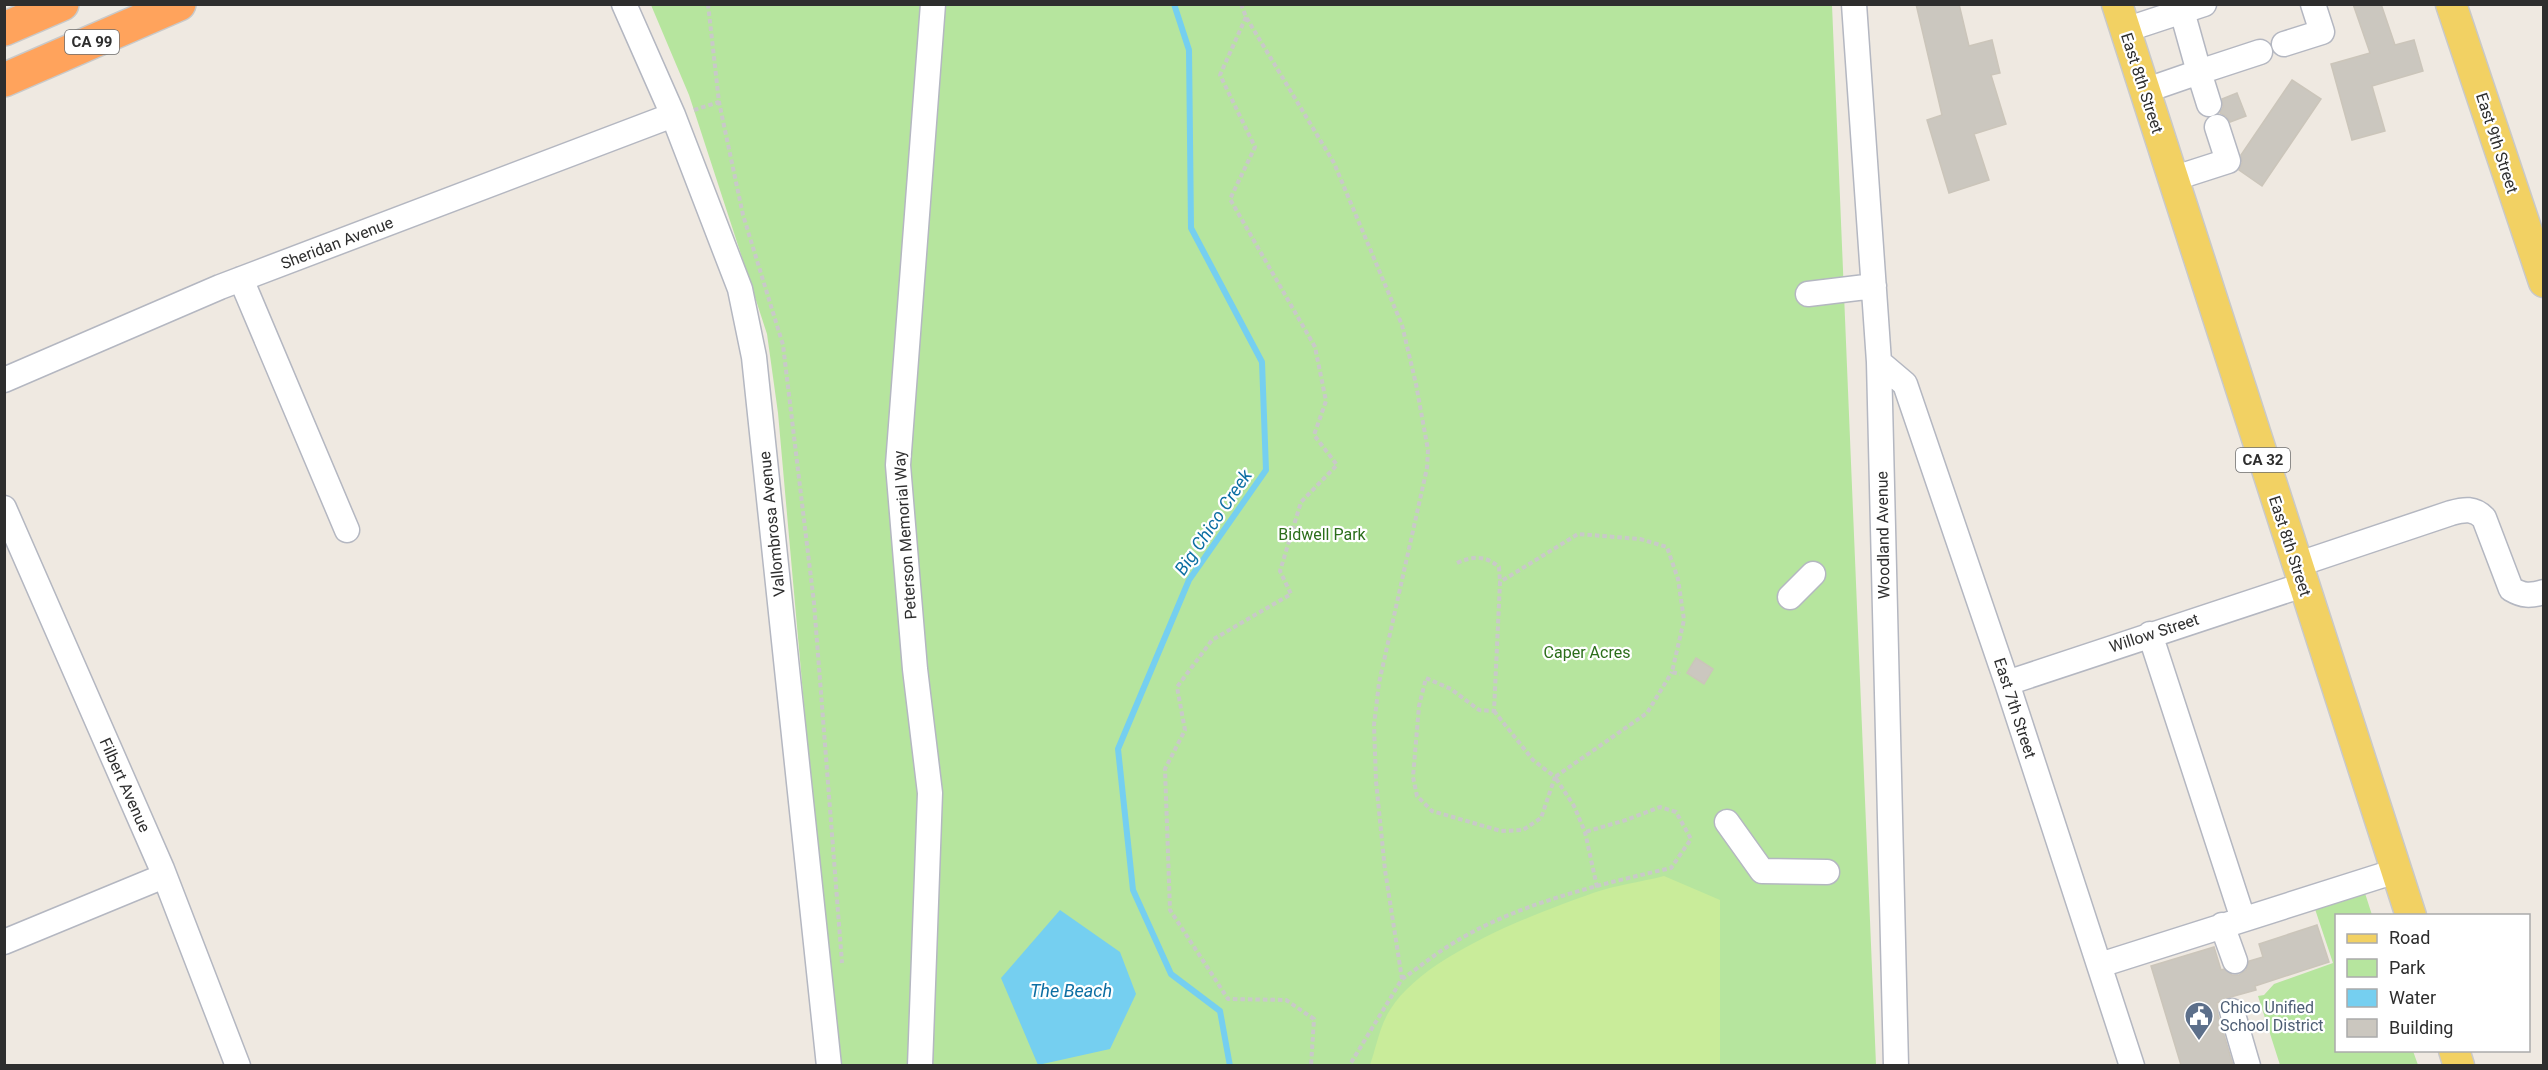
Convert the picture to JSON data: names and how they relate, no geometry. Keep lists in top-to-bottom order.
{
  "streets": {
    "highway": ["CA 99"],
    "main road": ["East 8th Street", "East 9th Street", "CA 32"],
    "street": [
      "Sheridan Avenue",
      "Vallombrosa Avenue",
      "Peterson Memorial Way",
      "Woodland Avenue",
      "Willow Street",
      "East 7th Street",
      "Filbert Avenue"
    ]
  },
  "crossings": [
    ["East 8th Street", "Willow Street"],
    ["Sheridan Avenue", "Vallombrosa Avenue"],
    ["Woodland Avenue", "East 7th Street"],
    ["Willow Street", "East 7th Street"]
  ],
  "water": ["Big Chico Creek", "The Beach"],
  "parks": ["Bidwell Park", "Caper Acres"],
  "places": {
    "public building": ["Chico Unified School District"]
  },
  "legend": [
    "Road",
    "Park",
    "Water",
    "Building"
  ]
}
